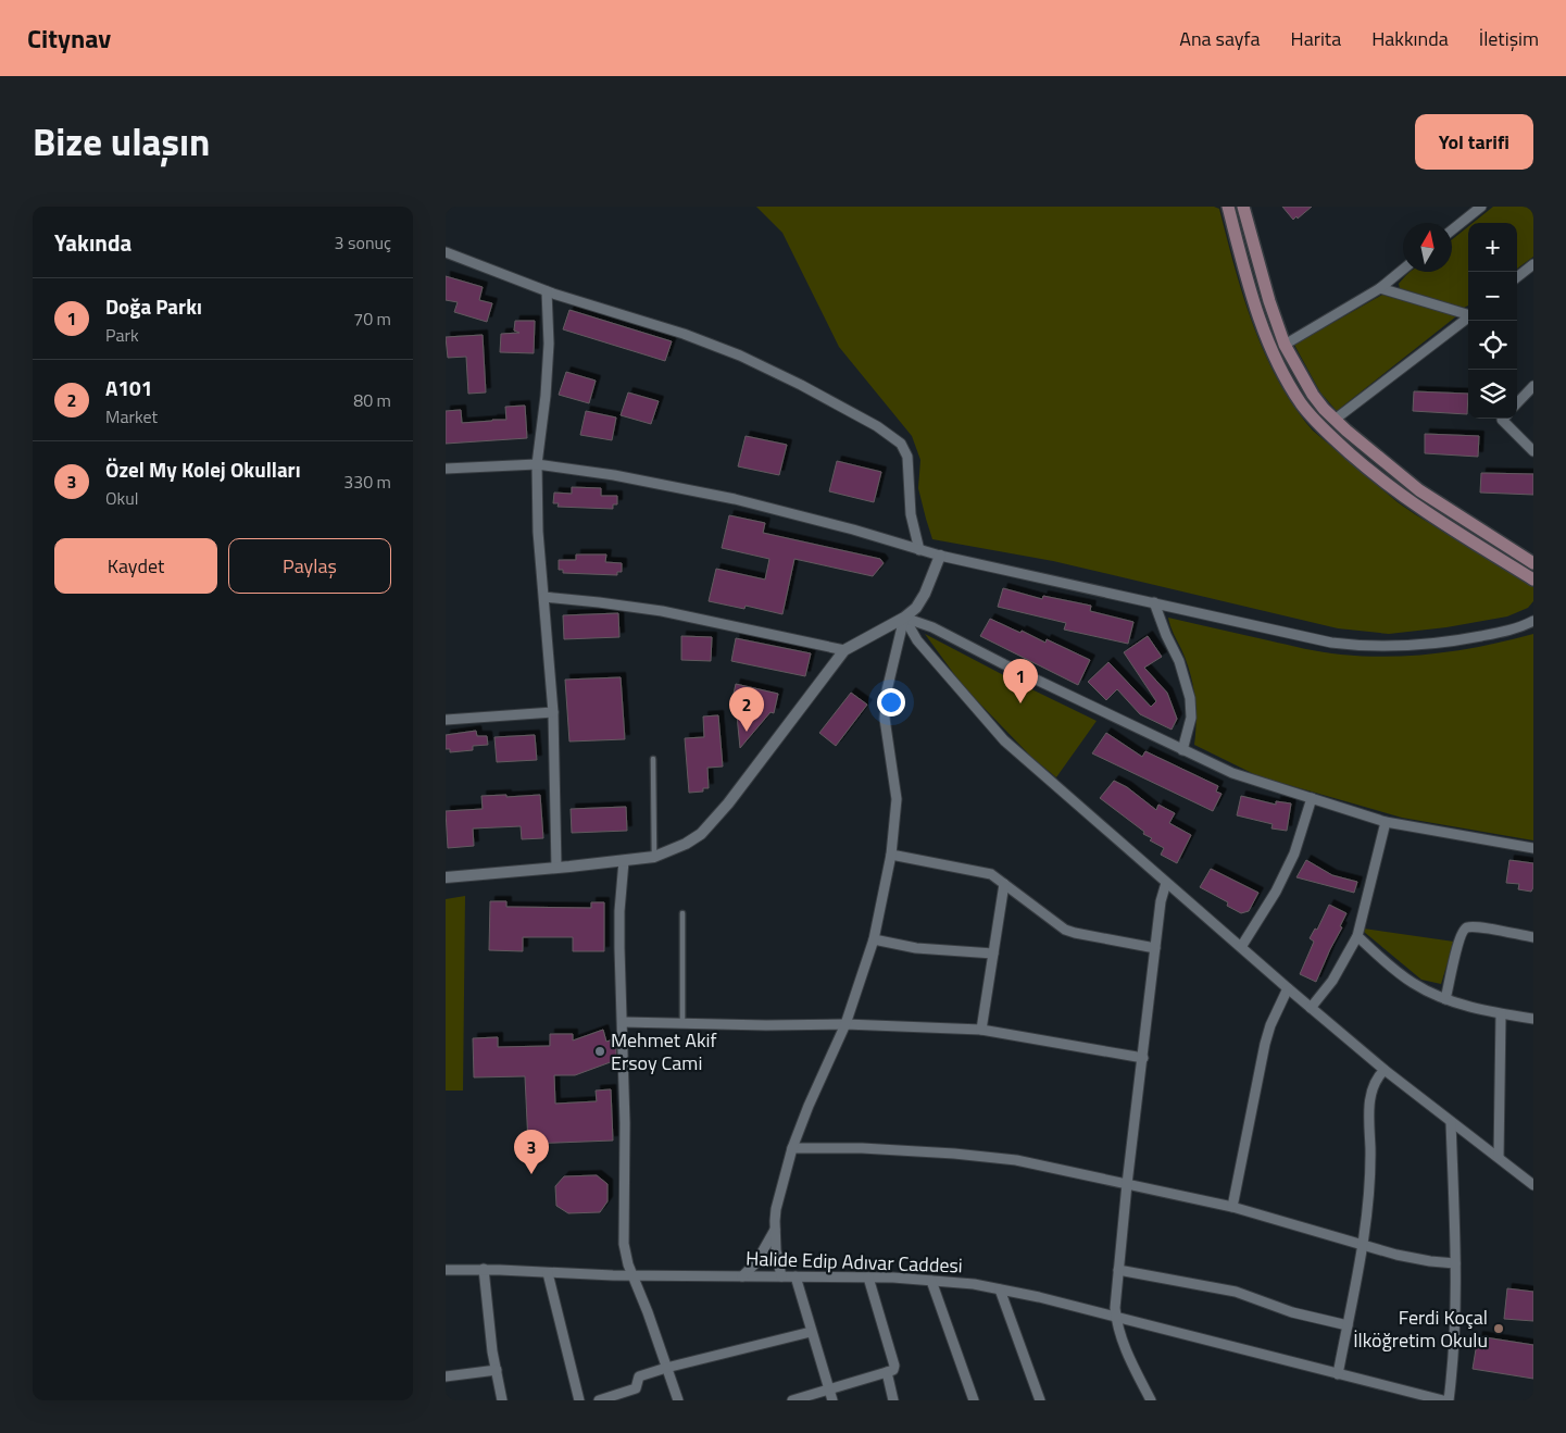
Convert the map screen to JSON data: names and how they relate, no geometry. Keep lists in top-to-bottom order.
{
  "streets": {
    "street": ["Halide Edip Adıvar Caddesi"]
  },
  "places": ["Mehmet Akif Ersoy Cami", "Ferdi Koçal İlköğretim Okulu"],
  "north": "top",
  "page": {
    "header": "Citynav",
    "nav": [
      "Ana sayfa",
      "Harita",
      "Hakkında",
      "İletişim"
    ],
    "title": "Bize ulaşın",
    "buttons": [
      "Yol tarifi",
      ["Kaydet", "Paylaş"]
    ],
    "heading": ["Yakında", "3 sonuç"],
    "map_buttons": ["+", "−"],
    "list": [
      {
        "mark": "1",
        "name": "Doğa Parkı",
        "note": "Park",
        "value": "70 m"
      },
      {
        "mark": "2",
        "name": "A101",
        "note": "Market",
        "value": "80 m"
      },
      {
        "mark": "3",
        "name": "Özel My Kolej Okulları",
        "note": "Okul",
        "value": "330 m"
      }
    ],
    "pins": ["1", "2", "3"]
  }
}
